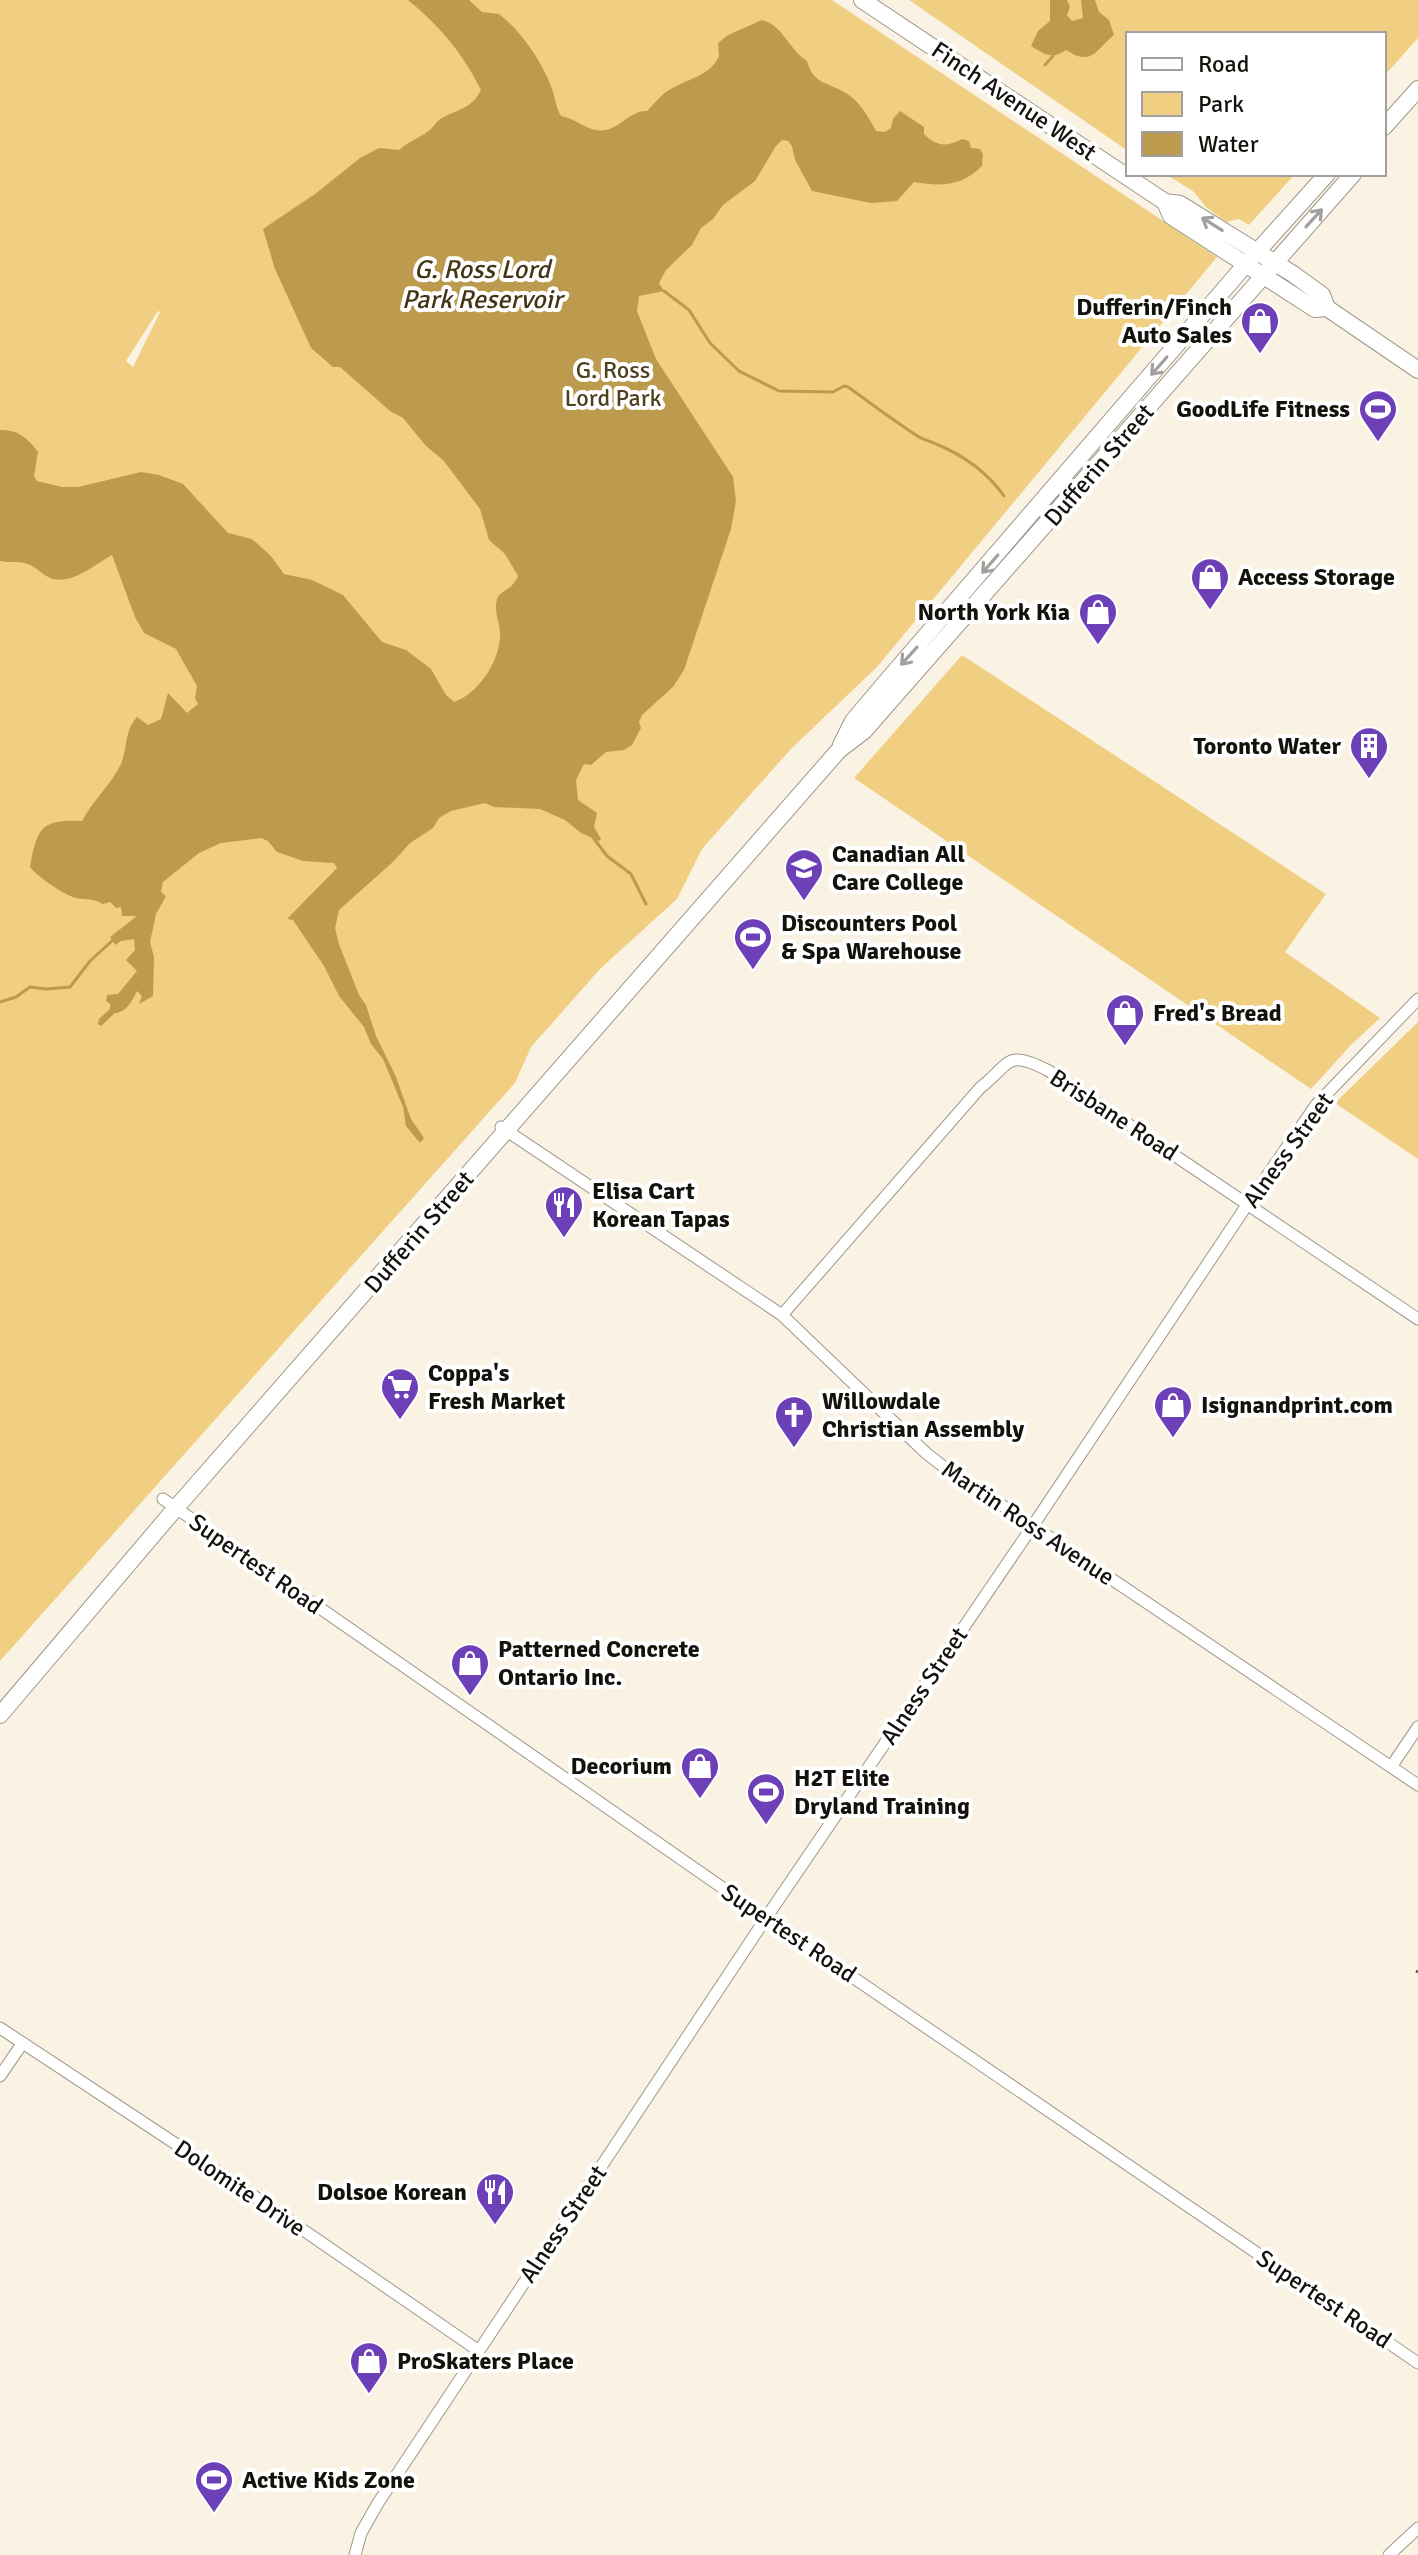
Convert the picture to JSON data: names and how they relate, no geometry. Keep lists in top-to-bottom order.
{
  "streets": {
    "main road": ["Finch Avenue West", "Dufferin Street"],
    "street": [
      "Brisbane Road",
      "Alness Street",
      "Martin Ross Avenue",
      "Supertest Road",
      "Dolomite Drive"
    ]
  },
  "crossings": [
    ["Finch Avenue West", "Dufferin Street"],
    ["Dufferin Street", "Martin Ross Avenue"],
    ["Dufferin Street", "Supertest Road"],
    ["Brisbane Road", "Alness Street"],
    ["Brisbane Road", "Martin Ross Avenue"],
    ["Alness Street", "Martin Ross Avenue"],
    ["Alness Street", "Supertest Road"],
    ["Alness Street", "Dolomite Drive"]
  ],
  "water": ["G. Ross Lord Park Reservoir"],
  "parks": ["G. Ross Lord Park"],
  "places": {
    "shop": [
      "Dufferin/Finch Auto Sales",
      "Access Storage",
      "North York Kia",
      "Fred's Bread",
      "Isignandprint.com",
      "Patterned Concrete Ontario Inc.",
      "Decorium",
      "ProSkaters Place"
    ],
    "sports": [
      "GoodLife Fitness",
      "Discounters Pool & Spa Warehouse",
      "H2T Elite Dryland Training",
      "Active Kids Zone"
    ],
    "building": ["Toronto Water"],
    "school or university": ["Canadian All Care College"],
    "restaurant": ["Elisa Cart Korean Tapas", "Dolsoe Korean"],
    "supermarket": ["Coppa's Fresh Market"],
    "church": ["Willowdale Christian Assembly"]
  },
  "legend": ["Road", "Park", "Water"]
}
